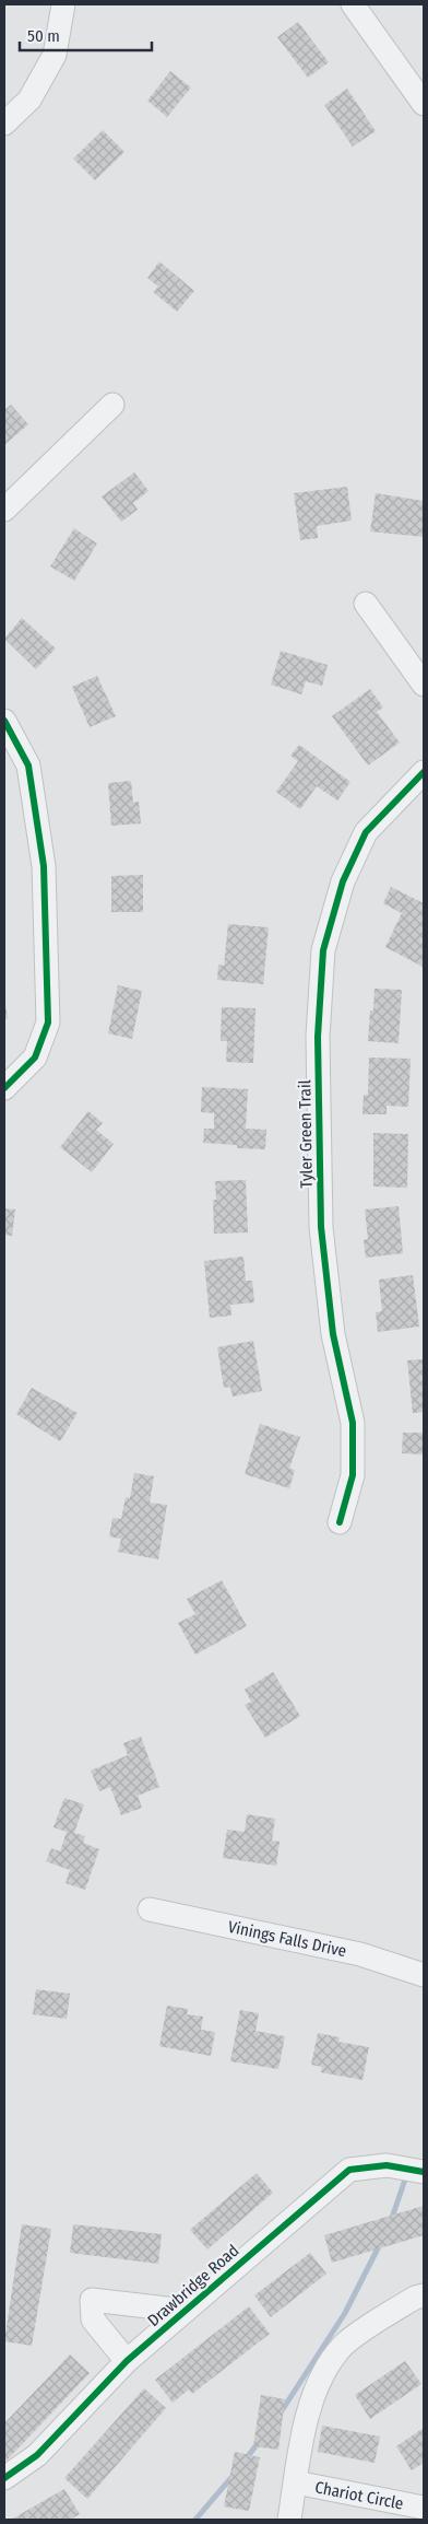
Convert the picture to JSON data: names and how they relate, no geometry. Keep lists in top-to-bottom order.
{
  "streets": {
    "street": [
      "Tyler Green Trail",
      "Vinings Falls Drive",
      "Drawbridge Road",
      "Chariot Circle"
    ]
  },
  "scale_bar": "50 m"
}
